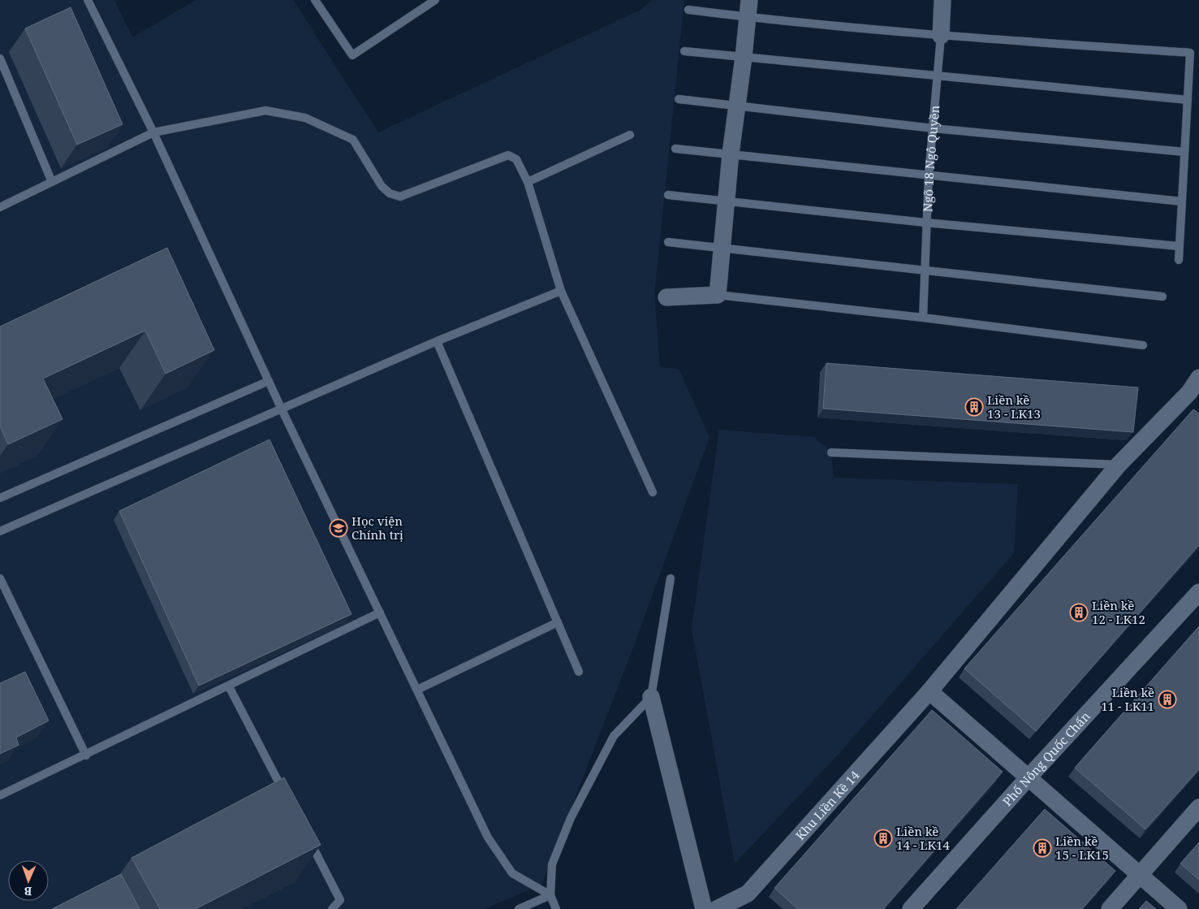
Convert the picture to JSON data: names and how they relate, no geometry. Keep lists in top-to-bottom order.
{
  "streets": {
    "street": ["Ngõ 18 Ngô Quyền", "Phố Nông Quốc Chấn", "Khu Liền Kề 14"]
  },
  "places": {
    "building": [
      "Liền kề 13 - LK13",
      "Liền kề 12 - LK12",
      "Liền kề 11 - LK11",
      "Liền kề 14 - LK14",
      "Liền kề 15 - LK15"
    ],
    "school or university": ["Học viện Chính trị"]
  },
  "north": "bottom"
}
